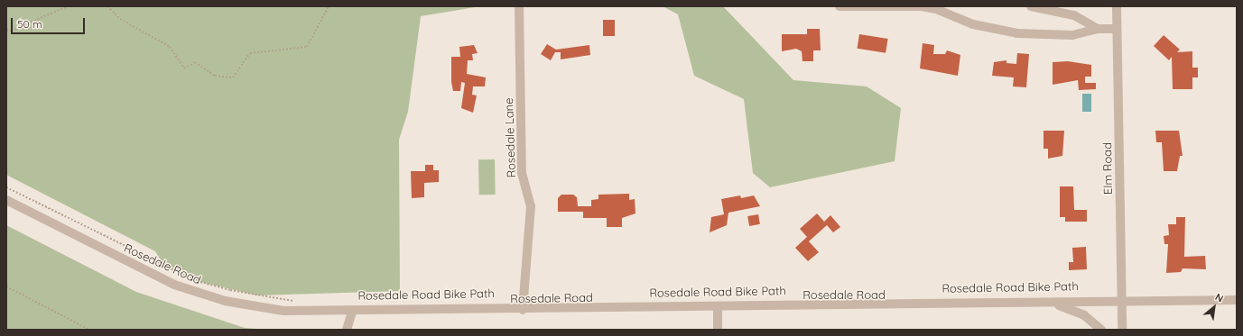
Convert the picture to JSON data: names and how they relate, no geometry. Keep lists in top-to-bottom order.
{
  "streets": {
    "street": ["Rosedale Lane", "Elm Road", "Rosedale Road"]
  },
  "crossings": [
    ["Rosedale Lane", "Rosedale Road"],
    ["Elm Road", "Rosedale Road"]
  ],
  "scale_bar": "50 m",
  "north": "top right"
}
